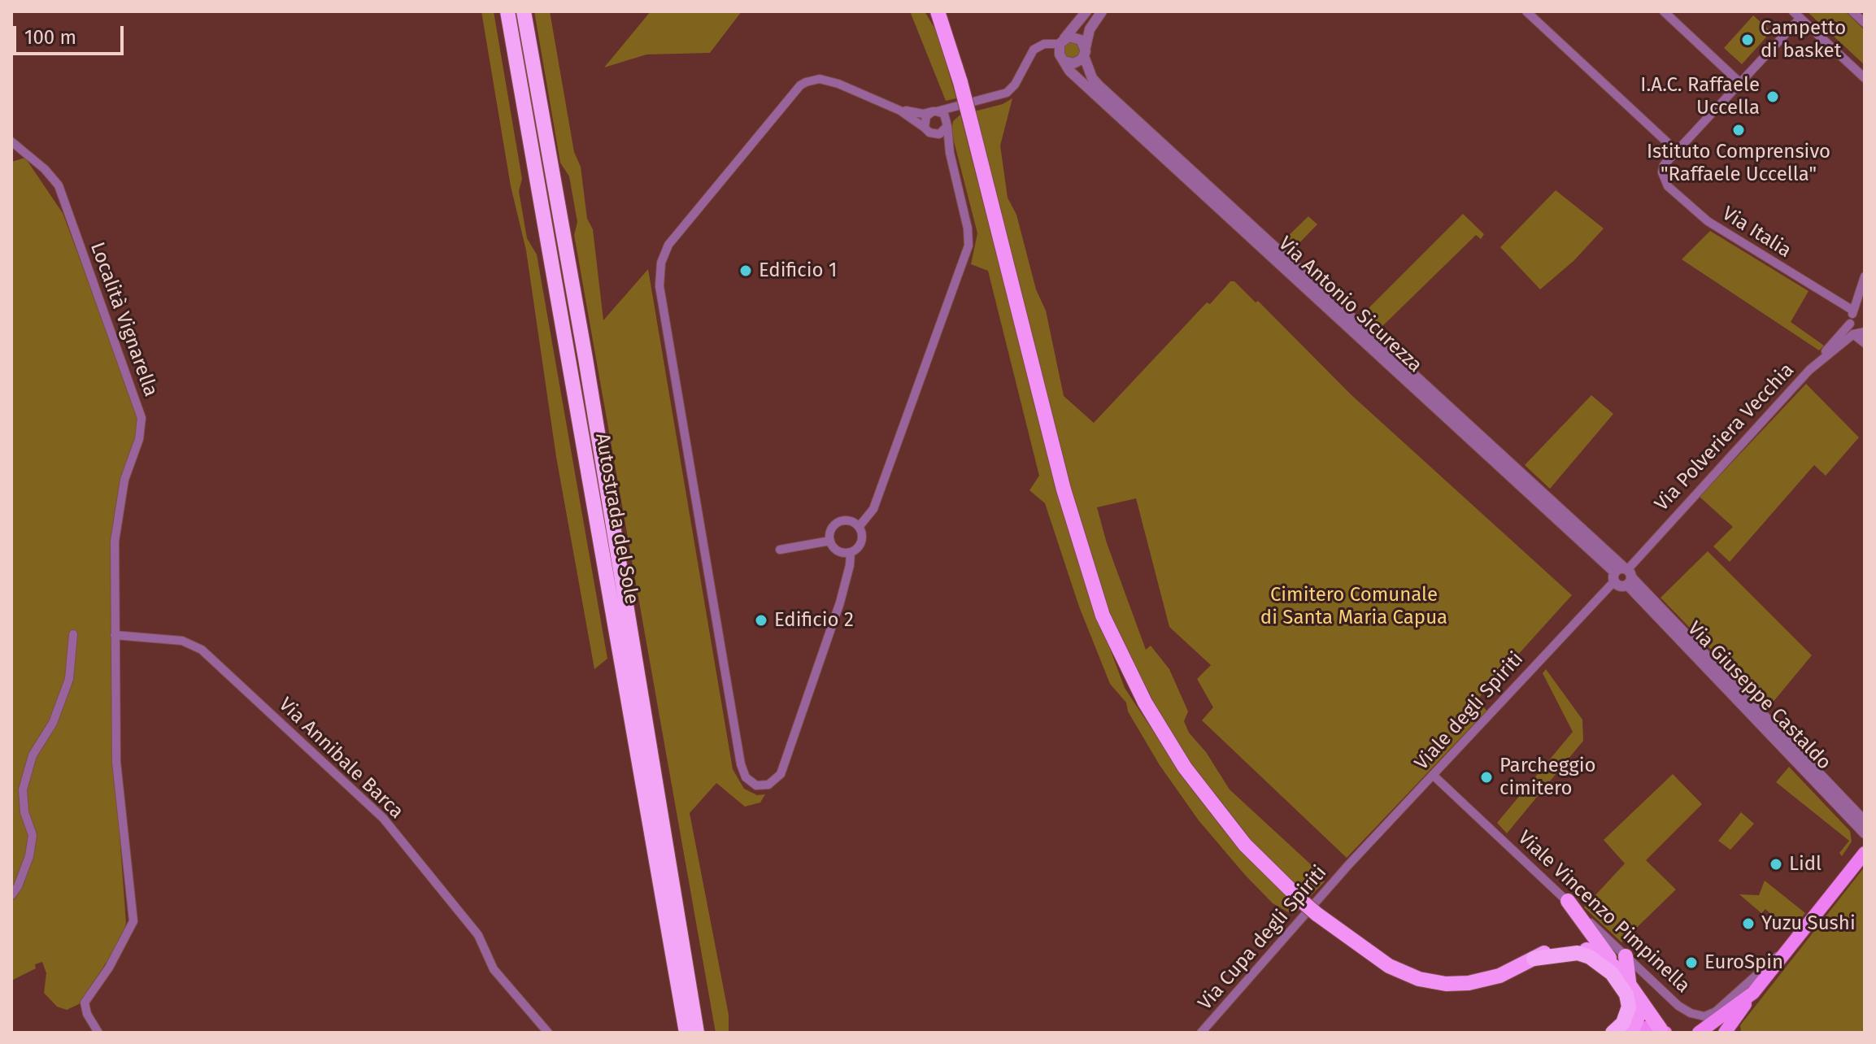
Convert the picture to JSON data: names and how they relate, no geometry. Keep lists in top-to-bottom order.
{
  "streets": {
    "highway": ["Autostrada del Sole"],
    "street": [
      "Via Italia",
      "Via Antonio Sicurezza",
      "Località Vignarella",
      "Via Polveriera Vecchia",
      "Via Giuseppe Castaldo",
      "Viale degli Spiriti",
      "Via Annibale Barca",
      "Viale Vincenzo Pimpinella",
      "Via Cupa degli Spiriti"
    ]
  },
  "crossings": [
    ["Via Antonio Sicurezza", "Via Polveriera Vecchia"],
    ["Via Antonio Sicurezza", "Via Giuseppe Castaldo"],
    ["Via Antonio Sicurezza", "Viale degli Spiriti"],
    ["Località Vignarella", "Via Annibale Barca"],
    ["Via Polveriera Vecchia", "Via Giuseppe Castaldo"],
    ["Via Polveriera Vecchia", "Viale degli Spiriti"],
    ["Via Giuseppe Castaldo", "Viale degli Spiriti"],
    ["Viale degli Spiriti", "Viale Vincenzo Pimpinella"],
    ["Viale degli Spiriti", "Via Cupa degli Spiriti"]
  ],
  "parks": ["Cimitero Comunale di Santa Maria Capua"],
  "places": [
    "Campetto di basket",
    "I.A.C. Raffaele Uccella",
    "Istituto Comprensivo \"Raffaele Uccella\"",
    "Edificio 1",
    "Edificio 2",
    "Parcheggio cimitero",
    "Lidl",
    "Yuzu Sushi",
    "EuroSpin"
  ],
  "scale_bar": "100 m"
}
